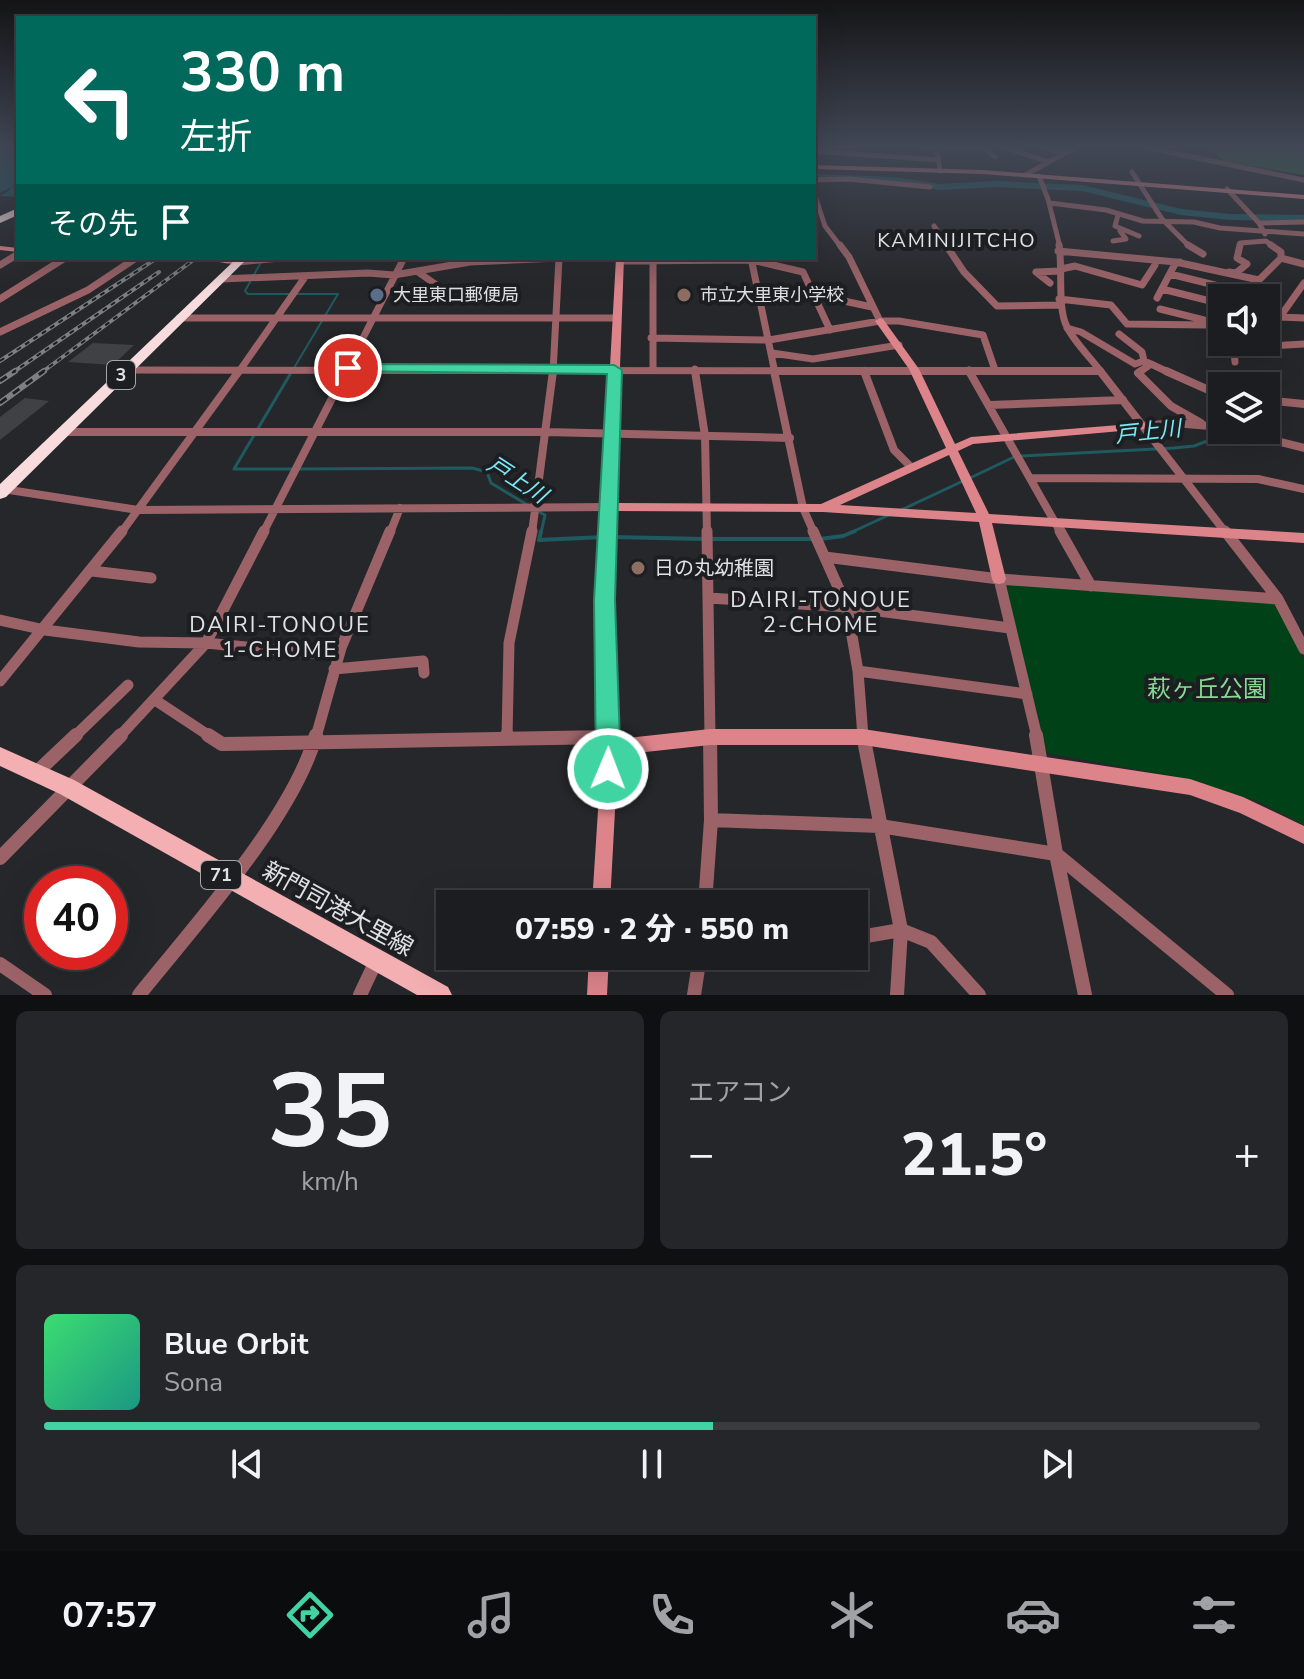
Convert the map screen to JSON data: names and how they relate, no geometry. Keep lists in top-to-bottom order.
{
  "streets": {
    "highway": ["3"],
    "main road": ["71", "新門司港大里線"]
  },
  "districts": ["KAMINIJITCHO", "DAIRI-TONOUE 2-CHOME", "DAIRI-TONOUE 1-CHOME"],
  "water": ["戸上川"],
  "parks": ["萩ヶ丘公園"],
  "places": ["大里東口郵便局", "市立大里東小学校", "日の丸幼稚園"],
  "page": {
    "turn": ["330 m", "左折"],
    "then": "その先",
    "limit": "40",
    "trip": "07:59 · 2 分 · 550 m",
    "tile": [
      ["35", "km/h"],
      "エアコン"
    ],
    "heat": ["−", "21.5°", "+"],
    "song": ["Blue Orbit", "Sona"],
    "tabs": "07:57"
  }
}
